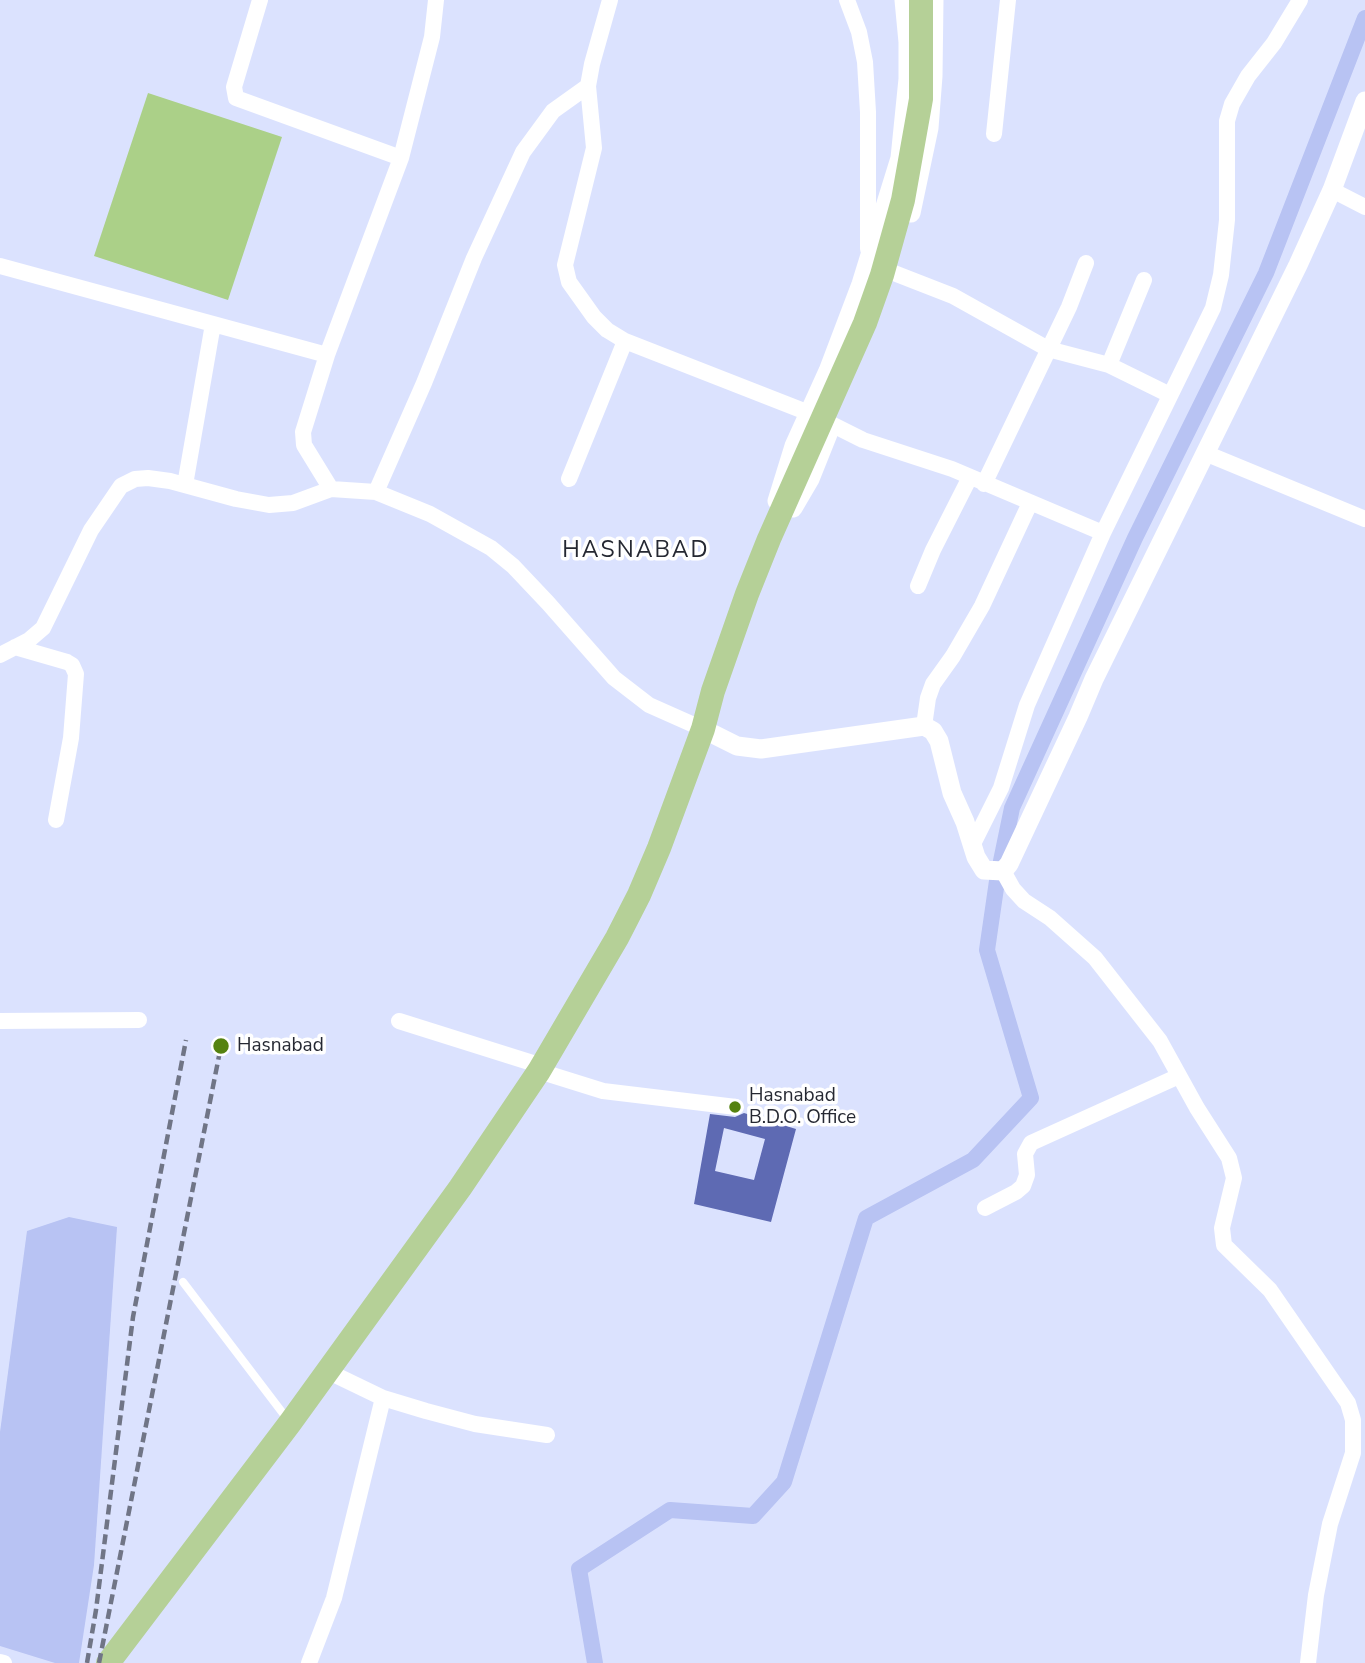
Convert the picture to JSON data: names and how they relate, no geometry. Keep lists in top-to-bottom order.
{
  "districts": ["HASNABAD"],
  "places": ["Hasnabad", "Hasnabad B.D.O. Office"]
}
